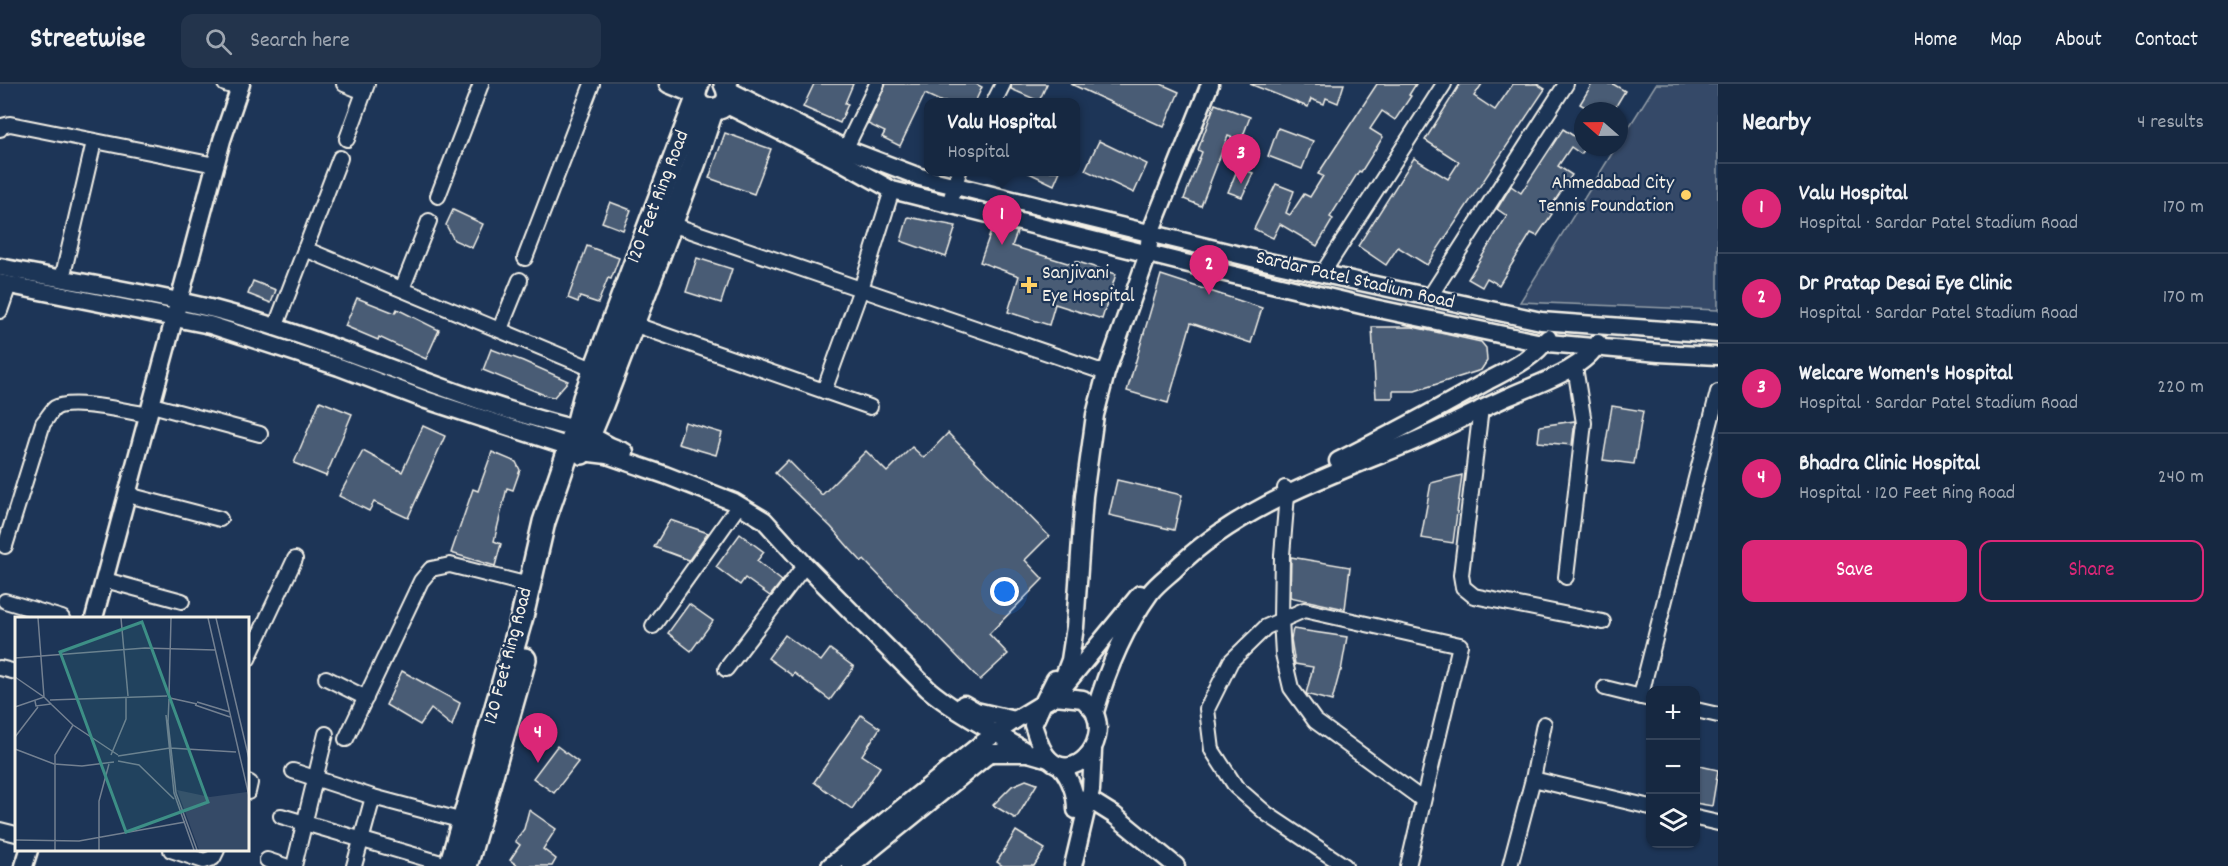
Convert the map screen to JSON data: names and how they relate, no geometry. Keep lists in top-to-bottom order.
{
  "streets": {
    "main road": ["120 Feet Ring Road"],
    "street": ["Sardar Patel Stadium Road"]
  },
  "crossings": [
    ["120 Feet Ring Road", "Sardar Patel Stadium Road"]
  ],
  "places": {
    "other": ["Ahmedabad City Tennis Foundation"],
    "health": ["Sanjivani Eye Hospital"]
  },
  "north": "left",
  "page": {
    "header": "Streetwise",
    "search": "Search here",
    "nav": [
      "Home",
      "Map",
      "About",
      "Contact"
    ],
    "heading": ["Nearby", "4 results"],
    "popup": ["Valu Hospital", "Hospital"],
    "pins": [
      "3",
      "1",
      "2",
      "4"
    ],
    "list": [
      {
        "mark": "1",
        "name": "Valu Hospital",
        "note": "Hospital · Sardar Patel Stadium Road",
        "value": "170 m"
      },
      {
        "mark": "2",
        "name": "Dr Pratap Desai Eye Clinic",
        "note": "Hospital · Sardar Patel Stadium Road",
        "value": "170 m"
      },
      {
        "mark": "3",
        "name": "Welcare Women's Hospital",
        "note": "Hospital · Sardar Patel Stadium Road",
        "value": "220 m"
      },
      {
        "mark": "4",
        "name": "Bhadra Clinic Hospital",
        "note": "Hospital · 120 Feet Ring Road",
        "value": "240 m"
      }
    ],
    "buttons": ["Save", "Share"],
    "map_buttons": ["+", "−"]
  }
}
